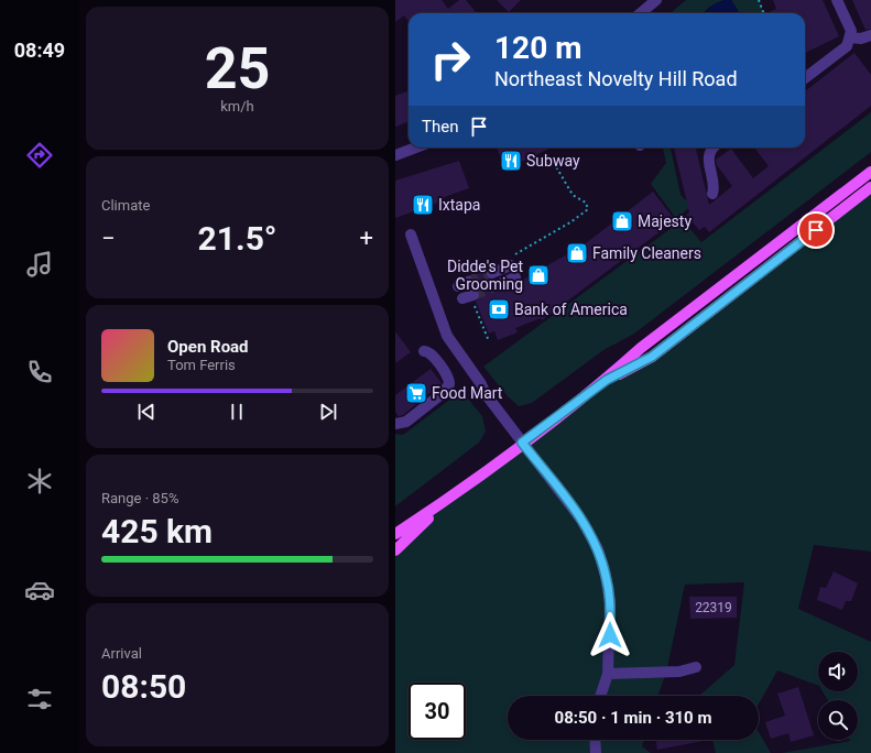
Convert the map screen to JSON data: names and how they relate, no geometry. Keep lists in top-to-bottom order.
{
  "places": {
    "restaurant": ["Subway", "Ixtapa"],
    "shop": ["Majesty", "Family Cleaners", "Didde's Pet Grooming"],
    "bank": ["Bank of America"],
    "supermarket": ["Food Mart"]
  },
  "house_numbers": ["22319"],
  "page": {
    "tabs": "08:49",
    "tile": [
      ["25", "km/h"],
      "Climate",
      ["Range · 85%", "425 km"],
      ["Arrival", "08:50"]
    ],
    "turn": ["120 m", "Northeast Novelty Hill Road"],
    "then": "Then",
    "heat": ["−", "21.5°", "+"],
    "song": ["Open Road", "Tom Ferris"],
    "limit": "30",
    "trip": "08:50 · 1 min · 310 m"
  }
}
